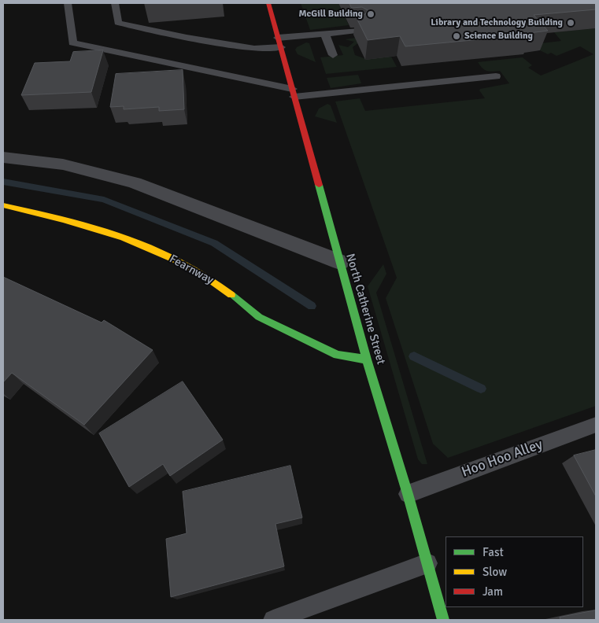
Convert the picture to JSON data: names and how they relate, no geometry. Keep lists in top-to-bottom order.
{
  "streets": {
    "street": ["Fearnway", "North Catherine Street"],
    "lane": ["Hoo Hoo Alley"]
  },
  "crossings": [
    ["Fearnway", "North Catherine Street"],
    ["North Catherine Street", "Hoo Hoo Alley"]
  ],
  "places": ["McGill Building", "Library and Technology Building", "Science Building"],
  "legend": ["Fast", "Slow", "Jam"]
}
